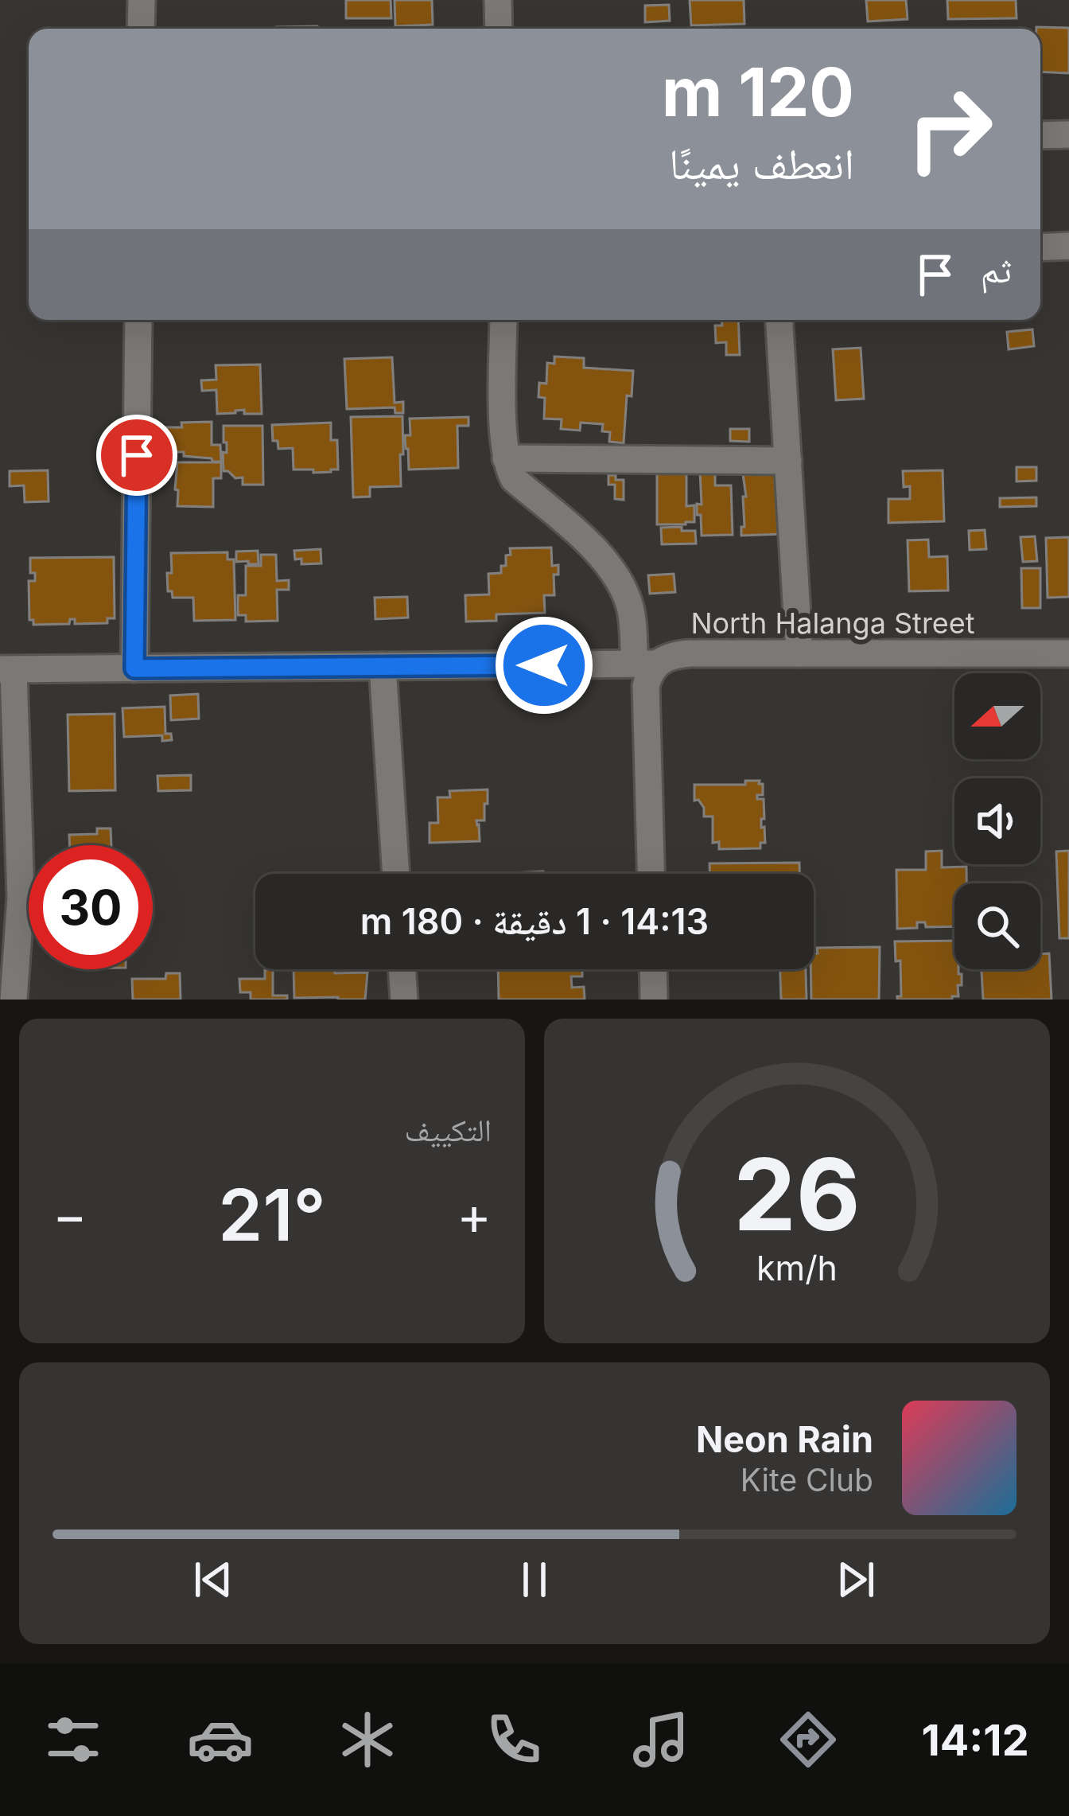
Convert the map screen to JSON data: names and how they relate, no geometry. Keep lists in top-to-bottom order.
{
  "streets": {
    "street": ["North Halanga Street"]
  },
  "north": "left",
  "page": {
    "turn": ["120 m", "انعطف يمينًا"],
    "then": "ثم",
    "limit": "30",
    "trip": "14:13 · 1 دقيقة · 180 m",
    "tile": "التكييف",
    "heat": ["−", "21°", "+"],
    "song": ["Neon Rain", "Kite Club"],
    "tabs": "14:12",
    "gauge": ["26", "km/h"]
  }
}
